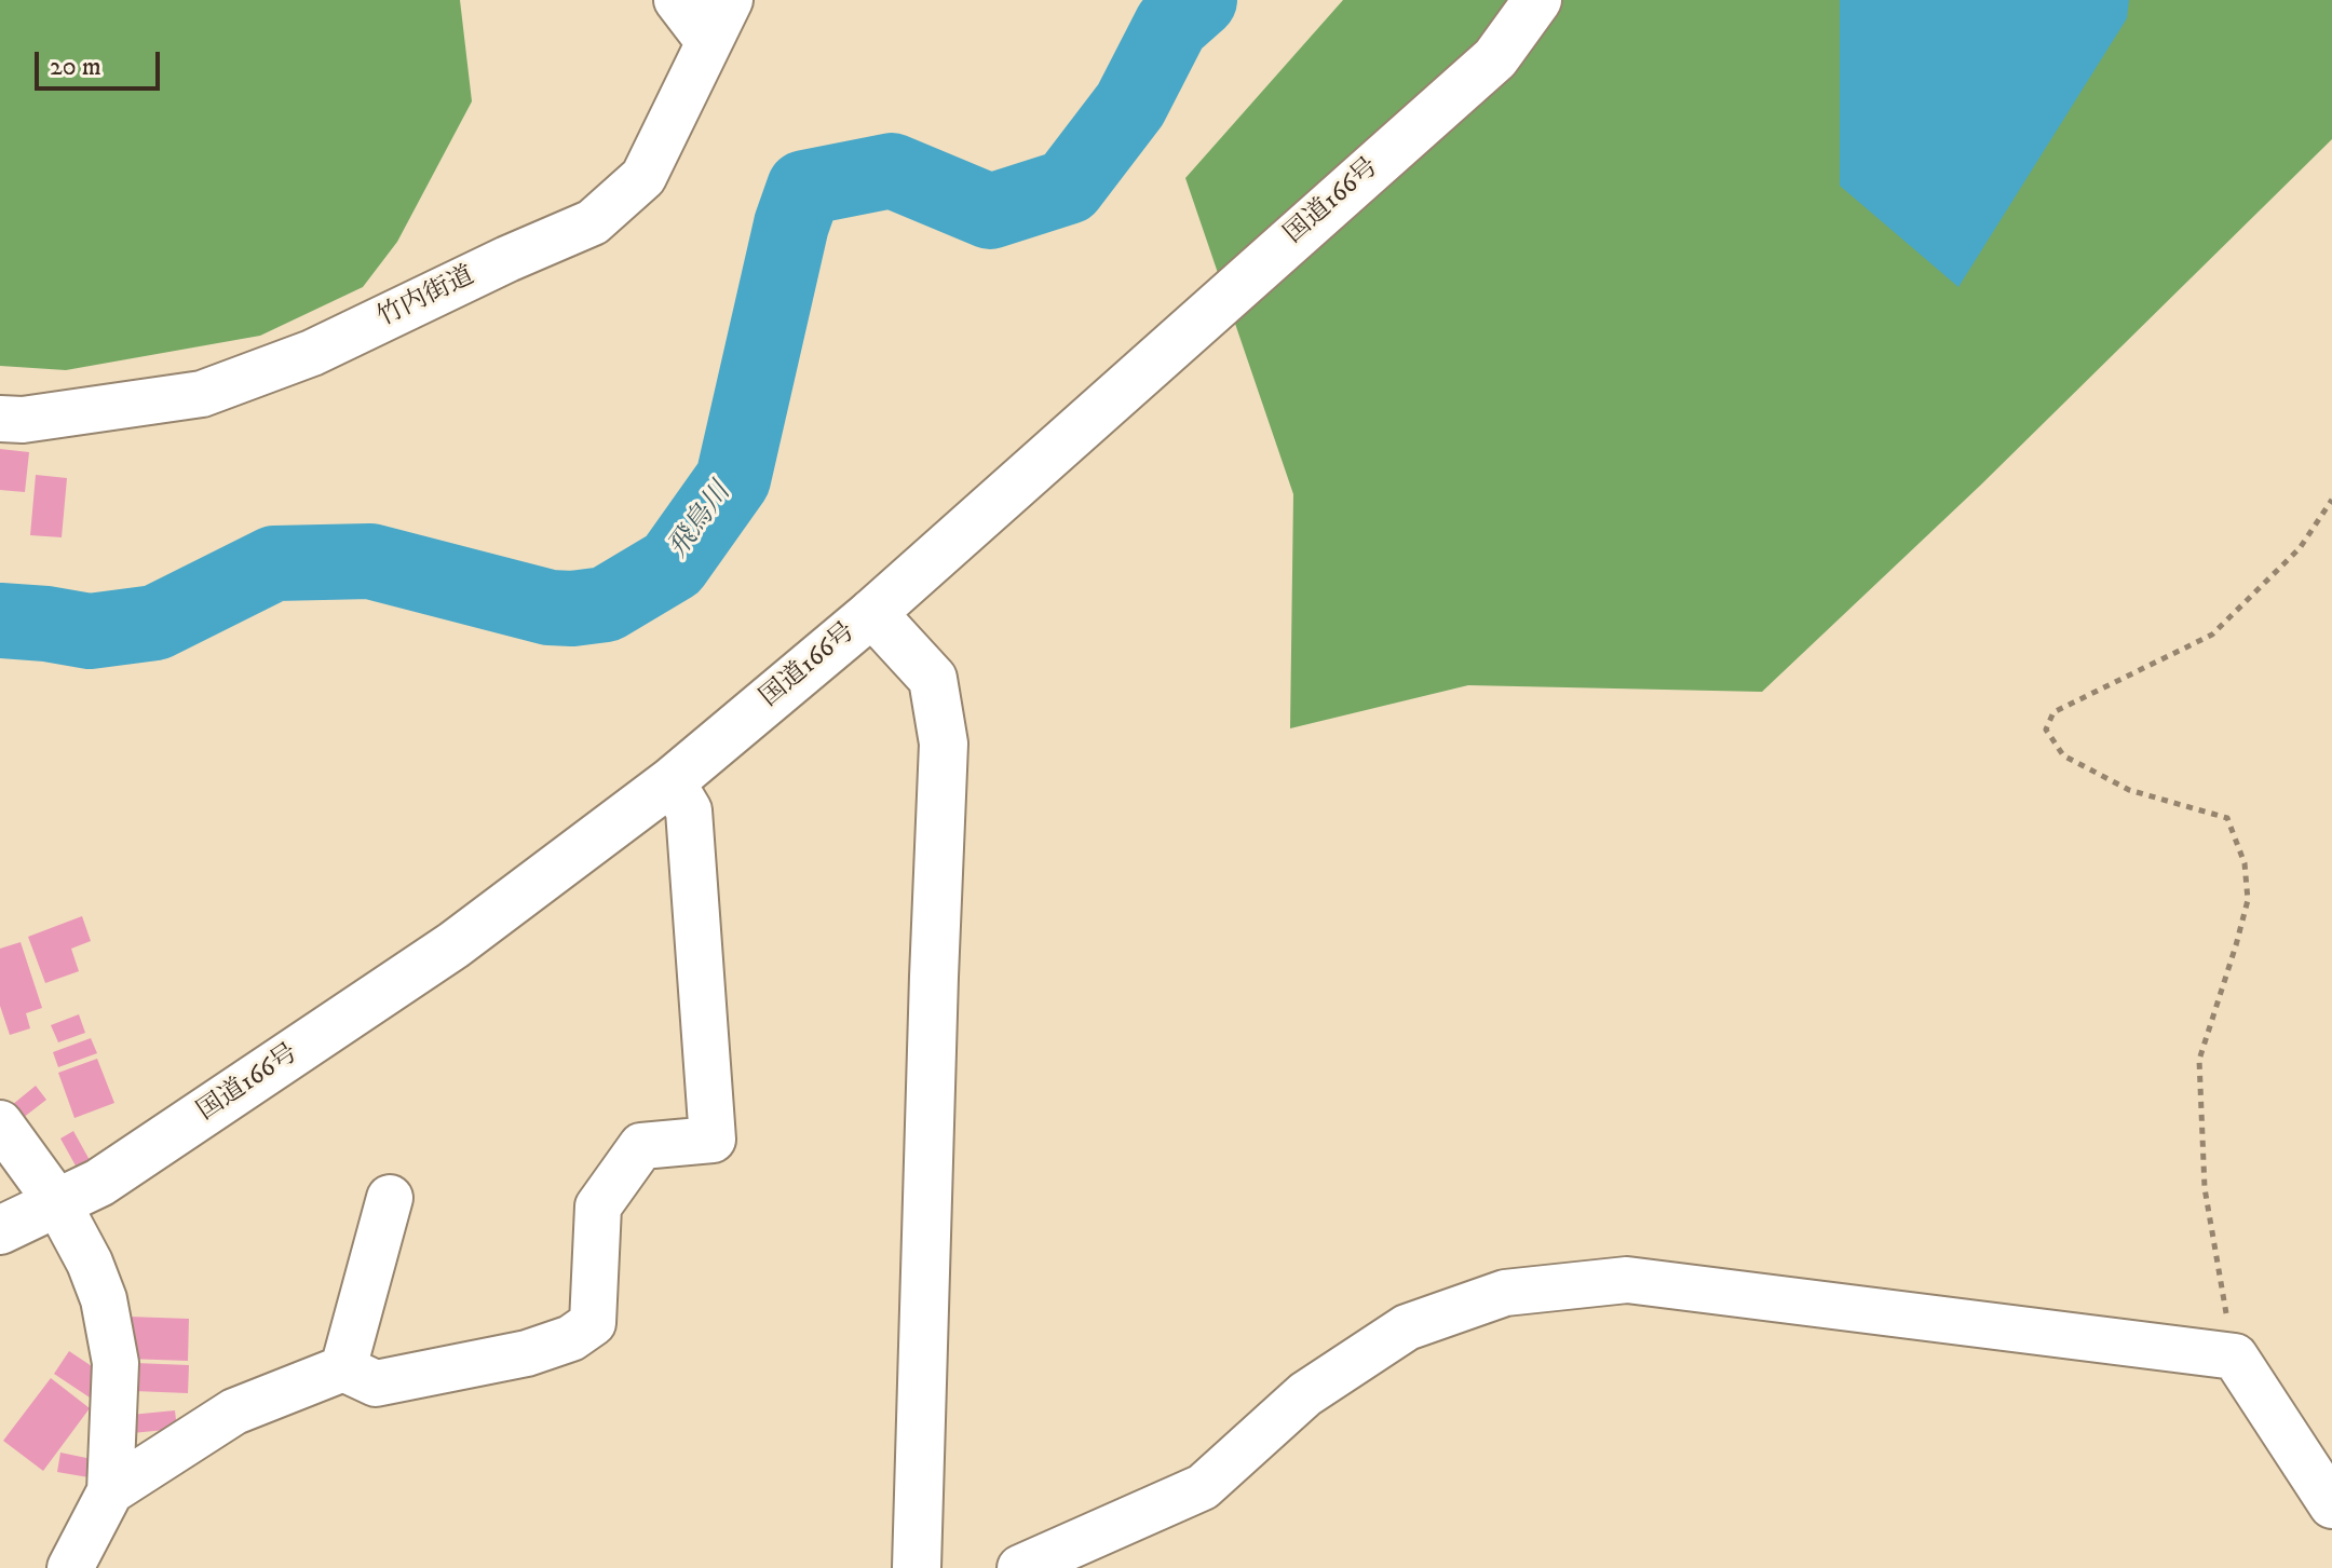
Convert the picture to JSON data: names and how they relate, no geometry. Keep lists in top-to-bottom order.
{
  "streets": {
    "main road": ["国道166号"],
    "street": ["竹内街道"]
  },
  "water": ["飛鳥川"],
  "scale_bar": "20 m"
}
